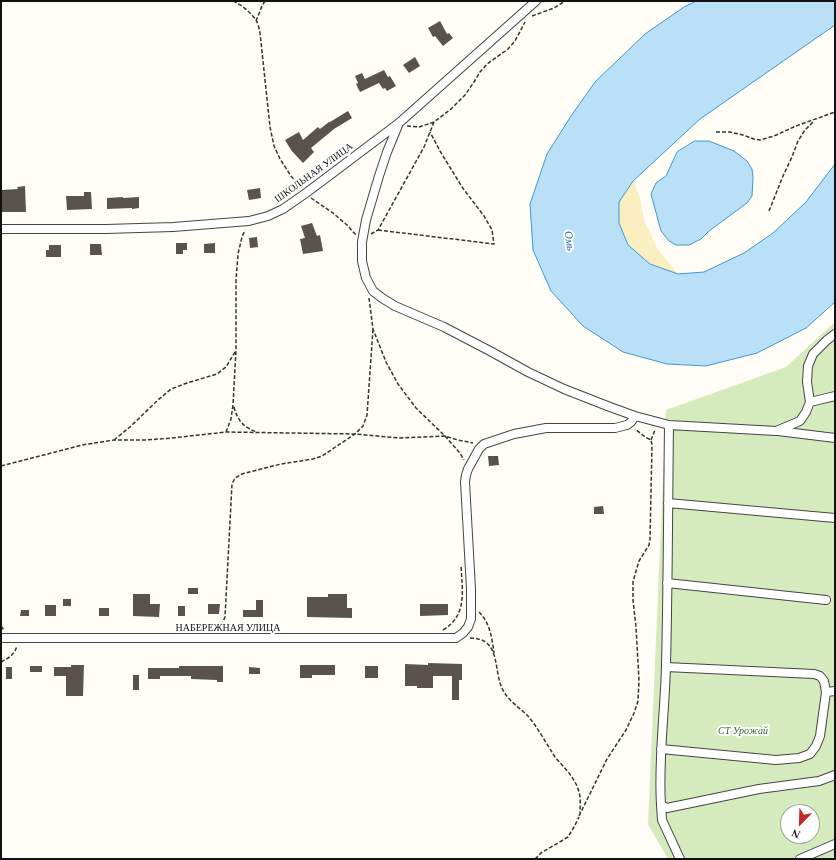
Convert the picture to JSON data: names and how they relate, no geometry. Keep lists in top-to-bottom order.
{
  "streets": {
    "street": ["ШКОЛЬНАЯ УЛИЦА", "НАБЕРЕЖНАЯ УЛИЦА"]
  },
  "water": ["Омь"],
  "parks": ["СТ Урожай"],
  "north": "bottom left"
}
